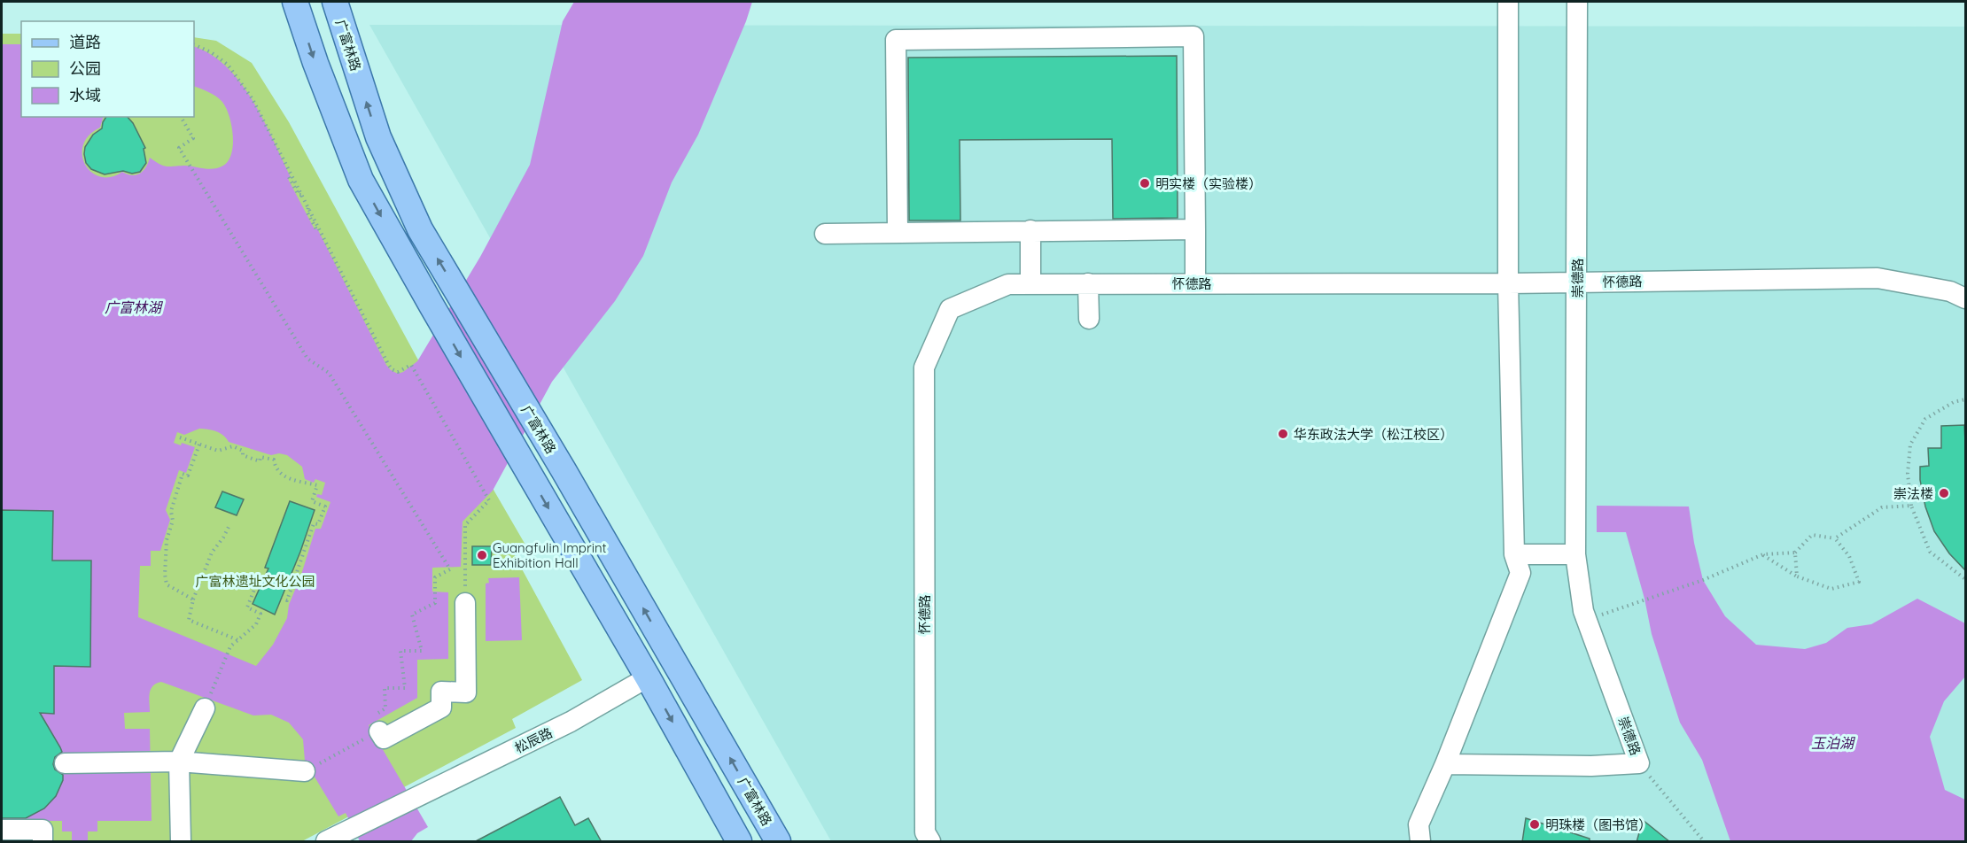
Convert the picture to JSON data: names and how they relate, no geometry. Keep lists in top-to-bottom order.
{
  "streets": {
    "main road": ["广富林路"],
    "street": ["崇德路", "怀德路", "松辰路"]
  },
  "crossings": [
    ["崇德路", "怀德路"]
  ],
  "water": ["广富林湖", "玉泊湖"],
  "parks": ["广富林遗址文化公园"],
  "places": [
    "明实楼（实验楼）",
    "华东政法大学（松江校区）",
    "崇法楼",
    "Guangfulin Imprint Exhibition Hall",
    "明珠楼（图书馆）"
  ],
  "legend": ["道路", "公园", "水域"]
}
